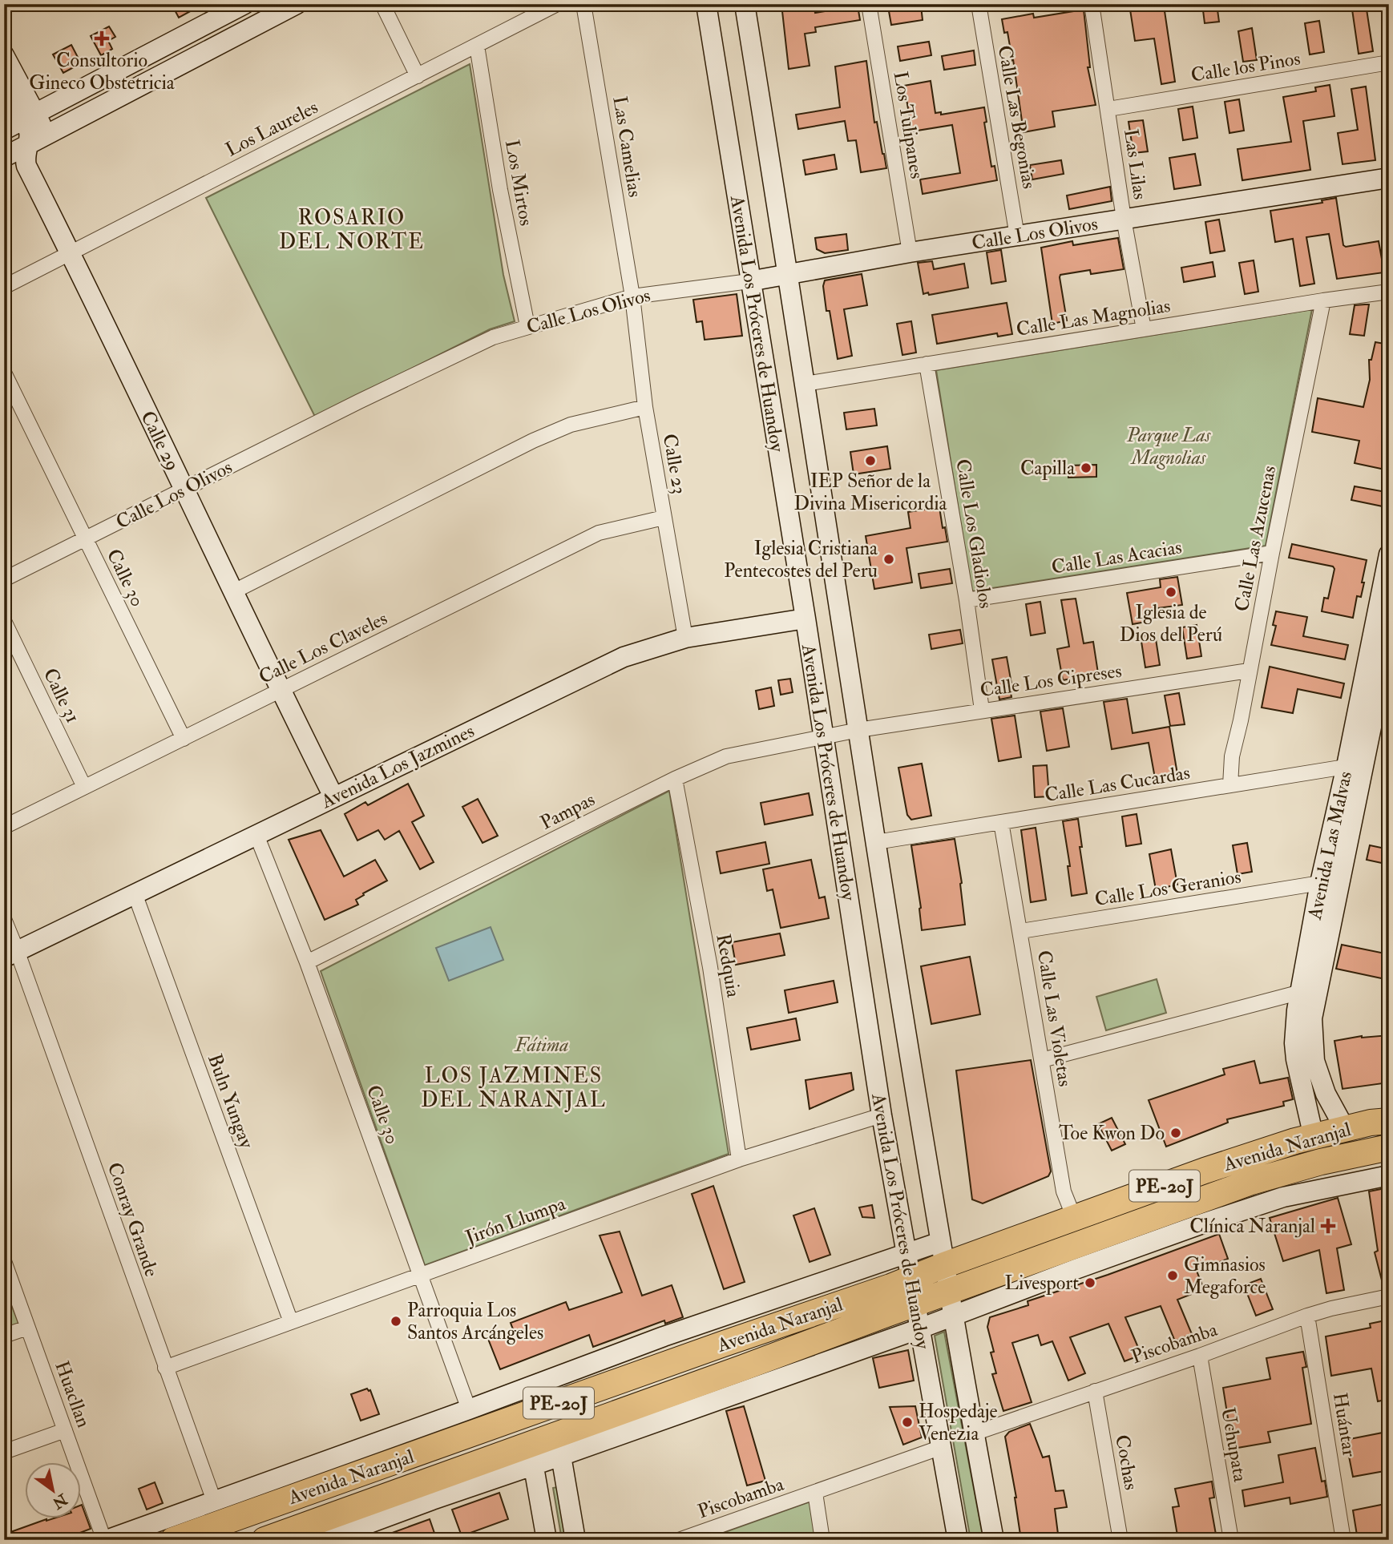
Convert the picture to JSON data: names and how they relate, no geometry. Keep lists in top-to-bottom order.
{
  "streets": {
    "highway": ["Avenida Naranjal", "PE-20J"],
    "main road": [
      "Calle Los Olivos",
      "Avenida Los Próceres de Huandoy",
      "Calle 29",
      "Avenida Los Jazmines",
      "Avenida Las Malvas"
    ],
    "street": [
      "Calle los Pinos",
      "Calle Las Begonias",
      "Los Tulipanes",
      "Los Laureles",
      "Las Camelias",
      "Las Lilas",
      "Los Mirtos",
      "Calle Las Magnolias",
      "Calle 23",
      "Calle Los Gladiolos",
      "Calle Las Azucenas",
      "Calle Las Acacias",
      "Calle 30",
      "Calle Los Claveles",
      "Calle Los Cipreses",
      "Calle 31",
      "Calle Las Cucardas",
      "Pampas",
      "Calle Los Geranios",
      "Redquia",
      "Calle Las Violetas",
      "Buln Yungay",
      "Conray Grande",
      "Jirón Llumpa",
      "Piscobamba",
      "Huacllan",
      "Huántar",
      "Uchupata",
      "Cochas"
    ]
  },
  "crossings": [
    ["Calle los Pinos", "Las Lilas"],
    ["Calle Las Begonias", "Calle Los Olivos"],
    ["Los Tulipanes", "Calle Los Olivos"],
    ["Los Laureles", "Los Mirtos"],
    ["Los Laureles", "Calle 29"],
    ["Las Camelias", "Calle Los Olivos"],
    ["Las Camelias", "Calle 23"],
    ["Las Lilas", "Calle Los Olivos"],
    ["Las Lilas", "Calle Las Magnolias"],
    ["Los Mirtos", "Calle Los Olivos"],
    ["Calle Los Olivos", "Avenida Los Próceres de Huandoy"],
    ["Calle Los Olivos", "Calle 29"],
    ["Calle Los Olivos", "Calle 23"],
    ["Calle Los Olivos", "Calle 30"],
    ["Calle Las Magnolias", "Avenida Los Próceres de Huandoy"],
    ["Calle Las Magnolias", "Calle Los Gladiolos"],
    ["Calle Las Magnolias", "Calle Las Azucenas"],
    ["Avenida Los Próceres de Huandoy", "Calle Los Cipreses"],
    ["Avenida Los Próceres de Huandoy", "Avenida Los Jazmines"],
    ["Avenida Los Próceres de Huandoy", "Calle Las Cucardas"],
    ["Avenida Los Próceres de Huandoy", "Pampas"],
    ["Avenida Los Próceres de Huandoy", "Avenida Naranjal"],
    ["Avenida Los Próceres de Huandoy", "Jirón Llumpa"],
    ["Avenida Los Próceres de Huandoy", "Piscobamba"],
    ["Calle 29", "Calle Los Claveles"],
    ["Calle 29", "Avenida Los Jazmines"],
    ["Calle 23", "Calle Los Claveles"],
    ["Calle 23", "Avenida Los Jazmines"],
    ["Calle Los Gladiolos", "Calle Las Acacias"],
    ["Calle Los Gladiolos", "Calle Los Cipreses"],
    ["Calle Las Azucenas", "Calle Las Acacias"],
    ["Calle Las Azucenas", "Calle Los Cipreses"],
    ["Calle Las Azucenas", "Calle Las Cucardas"],
    ["Calle 30", "Calle Los Claveles"],
    ["Calle 30", "Avenida Los Jazmines"],
    ["Calle 30", "Pampas"],
    ["Calle 30", "Avenida Naranjal"],
    ["Calle 30", "Jirón Llumpa"],
    ["Calle Los Claveles", "Calle 31"],
    ["Calle Los Cipreses", "Pampas"],
    ["Avenida Los Jazmines", "Buln Yungay"],
    ["Avenida Los Jazmines", "Conray Grande"],
    ["Calle Las Cucardas", "Avenida Las Malvas"],
    ["Calle Las Cucardas", "Calle Las Violetas"],
    ["Pampas", "Redquia"],
    ["Avenida Las Malvas", "Calle Los Geranios"],
    ["Avenida Las Malvas", "Avenida Naranjal"],
    ["Calle Los Geranios", "Calle Las Violetas"],
    ["Redquia", "Jirón Llumpa"],
    ["Calle Las Violetas", "Avenida Naranjal"],
    ["Buln Yungay", "Jirón Llumpa"],
    ["Avenida Naranjal", "Conray Grande"],
    ["Avenida Naranjal", "Huacllan"],
    ["Conray Grande", "Jirón Llumpa"],
    ["Piscobamba", "Huántar"],
    ["Piscobamba", "Uchupata"],
    ["Piscobamba", "Cochas"]
  ],
  "districts": ["ROSARIO DEL NORTE", "LOS JAZMINES DEL NARANJAL"],
  "parks": ["Parque Las Magnolias", "Fátima"],
  "places": {
    "health": ["Consultorio Gineco Obstetricia", "Clínica Naranjal"],
    "other": [
      "IEP Señor de la Divina Misericordia",
      "Capilla",
      "Iglesia Cristiana Pentecostes del Peru",
      "Iglesia de Dios del Perú",
      "Toe Kwon Do",
      "Gimnasios Megaforce",
      "Livesport",
      "Parroquia Los Santos Arcángeles",
      "Hospedaje Venezia"
    ]
  },
  "north": "bottom right"
}
